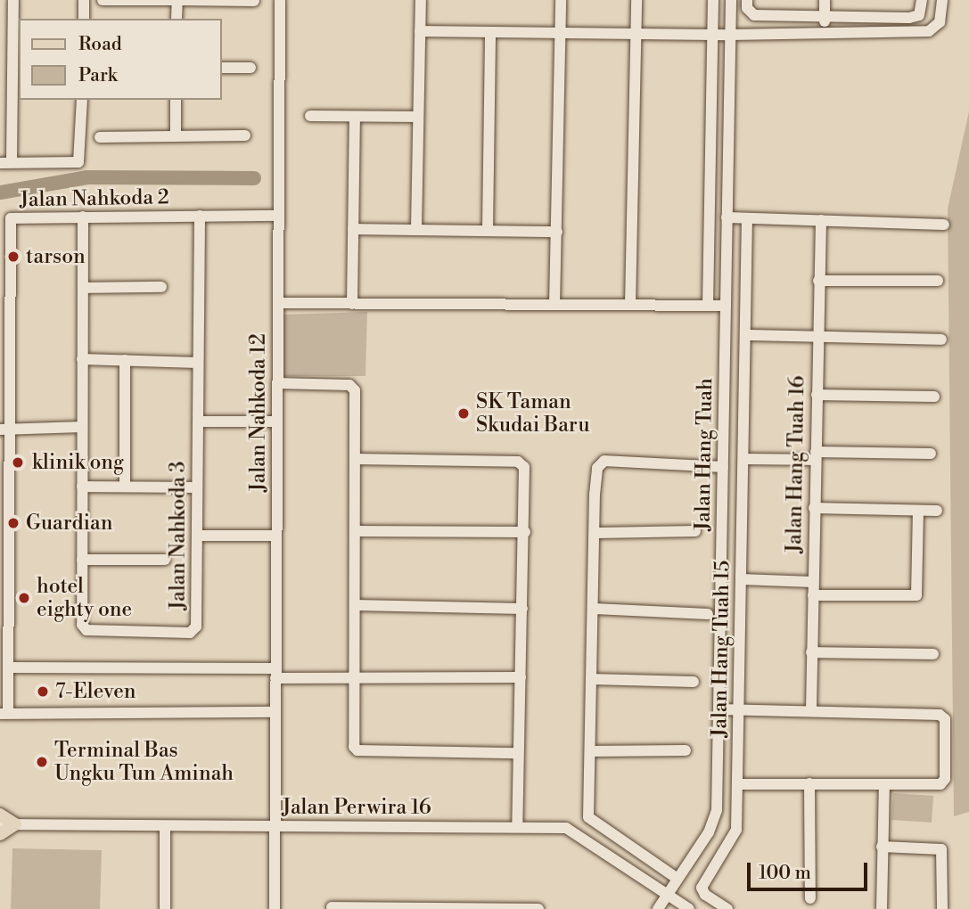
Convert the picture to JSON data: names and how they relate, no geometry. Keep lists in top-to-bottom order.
{
  "streets": {
    "street": [
      "Jalan Nahkoda 2",
      "Jalan Nahkoda 12",
      "Jalan Hang Tuah",
      "Jalan Hang Tuah 16",
      "Jalan Nahkoda 3",
      "Jalan Hang Tuah 15",
      "Jalan Perwira 16"
    ]
  },
  "crossings": [
    ["Jalan Nahkoda 2", "Jalan Nahkoda 12"],
    ["Jalan Nahkoda 2", "Jalan Nahkoda 3"],
    ["Jalan Nahkoda 12", "Jalan Perwira 16"],
    ["Jalan Hang Tuah", "Jalan Perwira 16"]
  ],
  "places": [
    "tarson",
    "SK Taman Skudai Baru",
    "klinik ong",
    "Guardian",
    "hotel eighty one",
    "7-Eleven",
    "Terminal Bas Ungku Tun Aminah"
  ],
  "legend": ["Road", "Park"],
  "scale_bar": "100 m"
}
